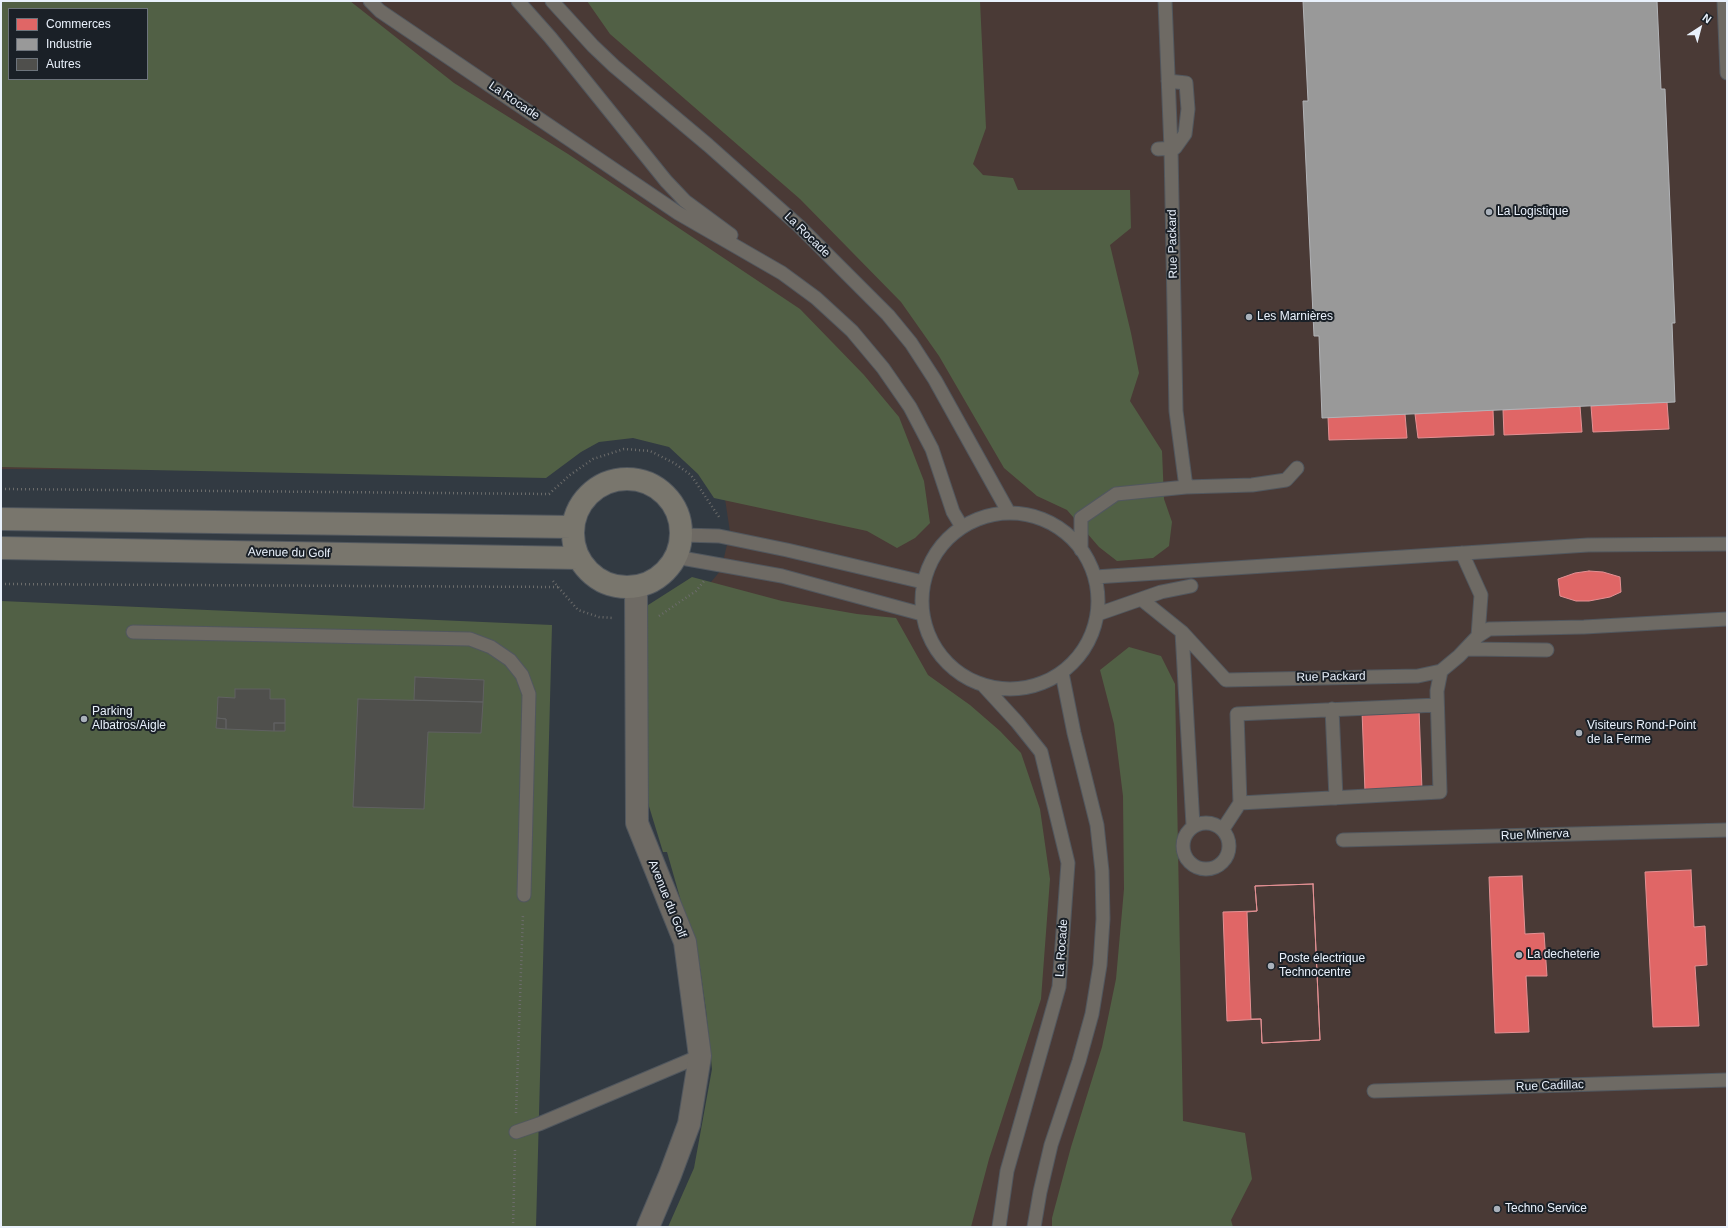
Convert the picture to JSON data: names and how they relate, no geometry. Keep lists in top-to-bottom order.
{
  "streets": {
    "street": ["Avenue du Golf"],
    "lane": [
      "La Rocade",
      "Rue Packard",
      "Rue Minerva",
      "Rue Cadillac"
    ]
  },
  "places": [
    "La Logistique",
    "Les Marnières",
    "Parking Albatros/Aigle",
    "Visiteurs Rond-Point de la Ferme",
    "La decheterie",
    "Poste électrique Technocentre",
    "Techno Service"
  ],
  "legend": ["Commerces", "Industrie", "Autres"],
  "north": "top right"
}
